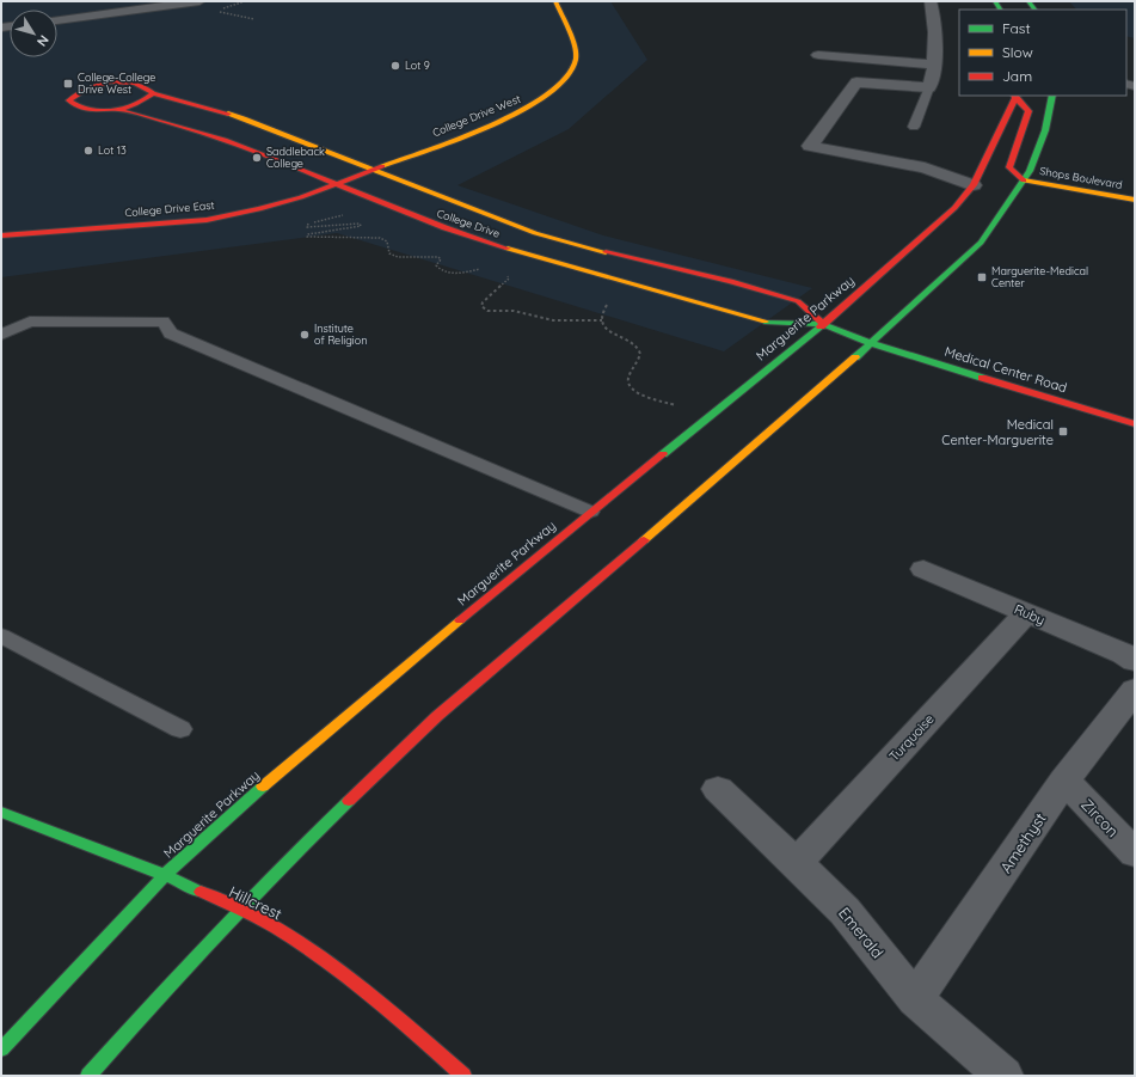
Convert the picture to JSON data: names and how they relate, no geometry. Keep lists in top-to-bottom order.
{
  "streets": {
    "street": [
      "College Drive West",
      "Shops Boulevard",
      "College Drive East",
      "College Drive",
      "Marguerite Parkway",
      "Medical Center Road",
      "Ruby",
      "Turquoise",
      "Zircon",
      "Amethyst",
      "Hillcrest",
      "Emerald"
    ]
  },
  "crossings": [
    ["College Drive West", "College Drive East"],
    ["College Drive West", "College Drive"],
    ["College Drive East", "College Drive"],
    ["College Drive", "Marguerite Parkway"],
    ["College Drive", "Medical Center Road"],
    ["Marguerite Parkway", "Hillcrest"],
    ["Ruby", "Turquoise"],
    ["Turquoise", "Emerald"],
    ["Zircon", "Amethyst"],
    ["Amethyst", "Emerald"]
  ],
  "places": {
    "other": [
      "Lot 9",
      "Lot 13",
      "Saddleback College",
      "Institute of Religion"
    ],
    "transit": ["College-College Drive West", "Marguerite-Medical Center", "Medical Center-Marguerite"]
  },
  "legend": ["Fast", "Slow", "Jam"],
  "north": "bottom right"
}
